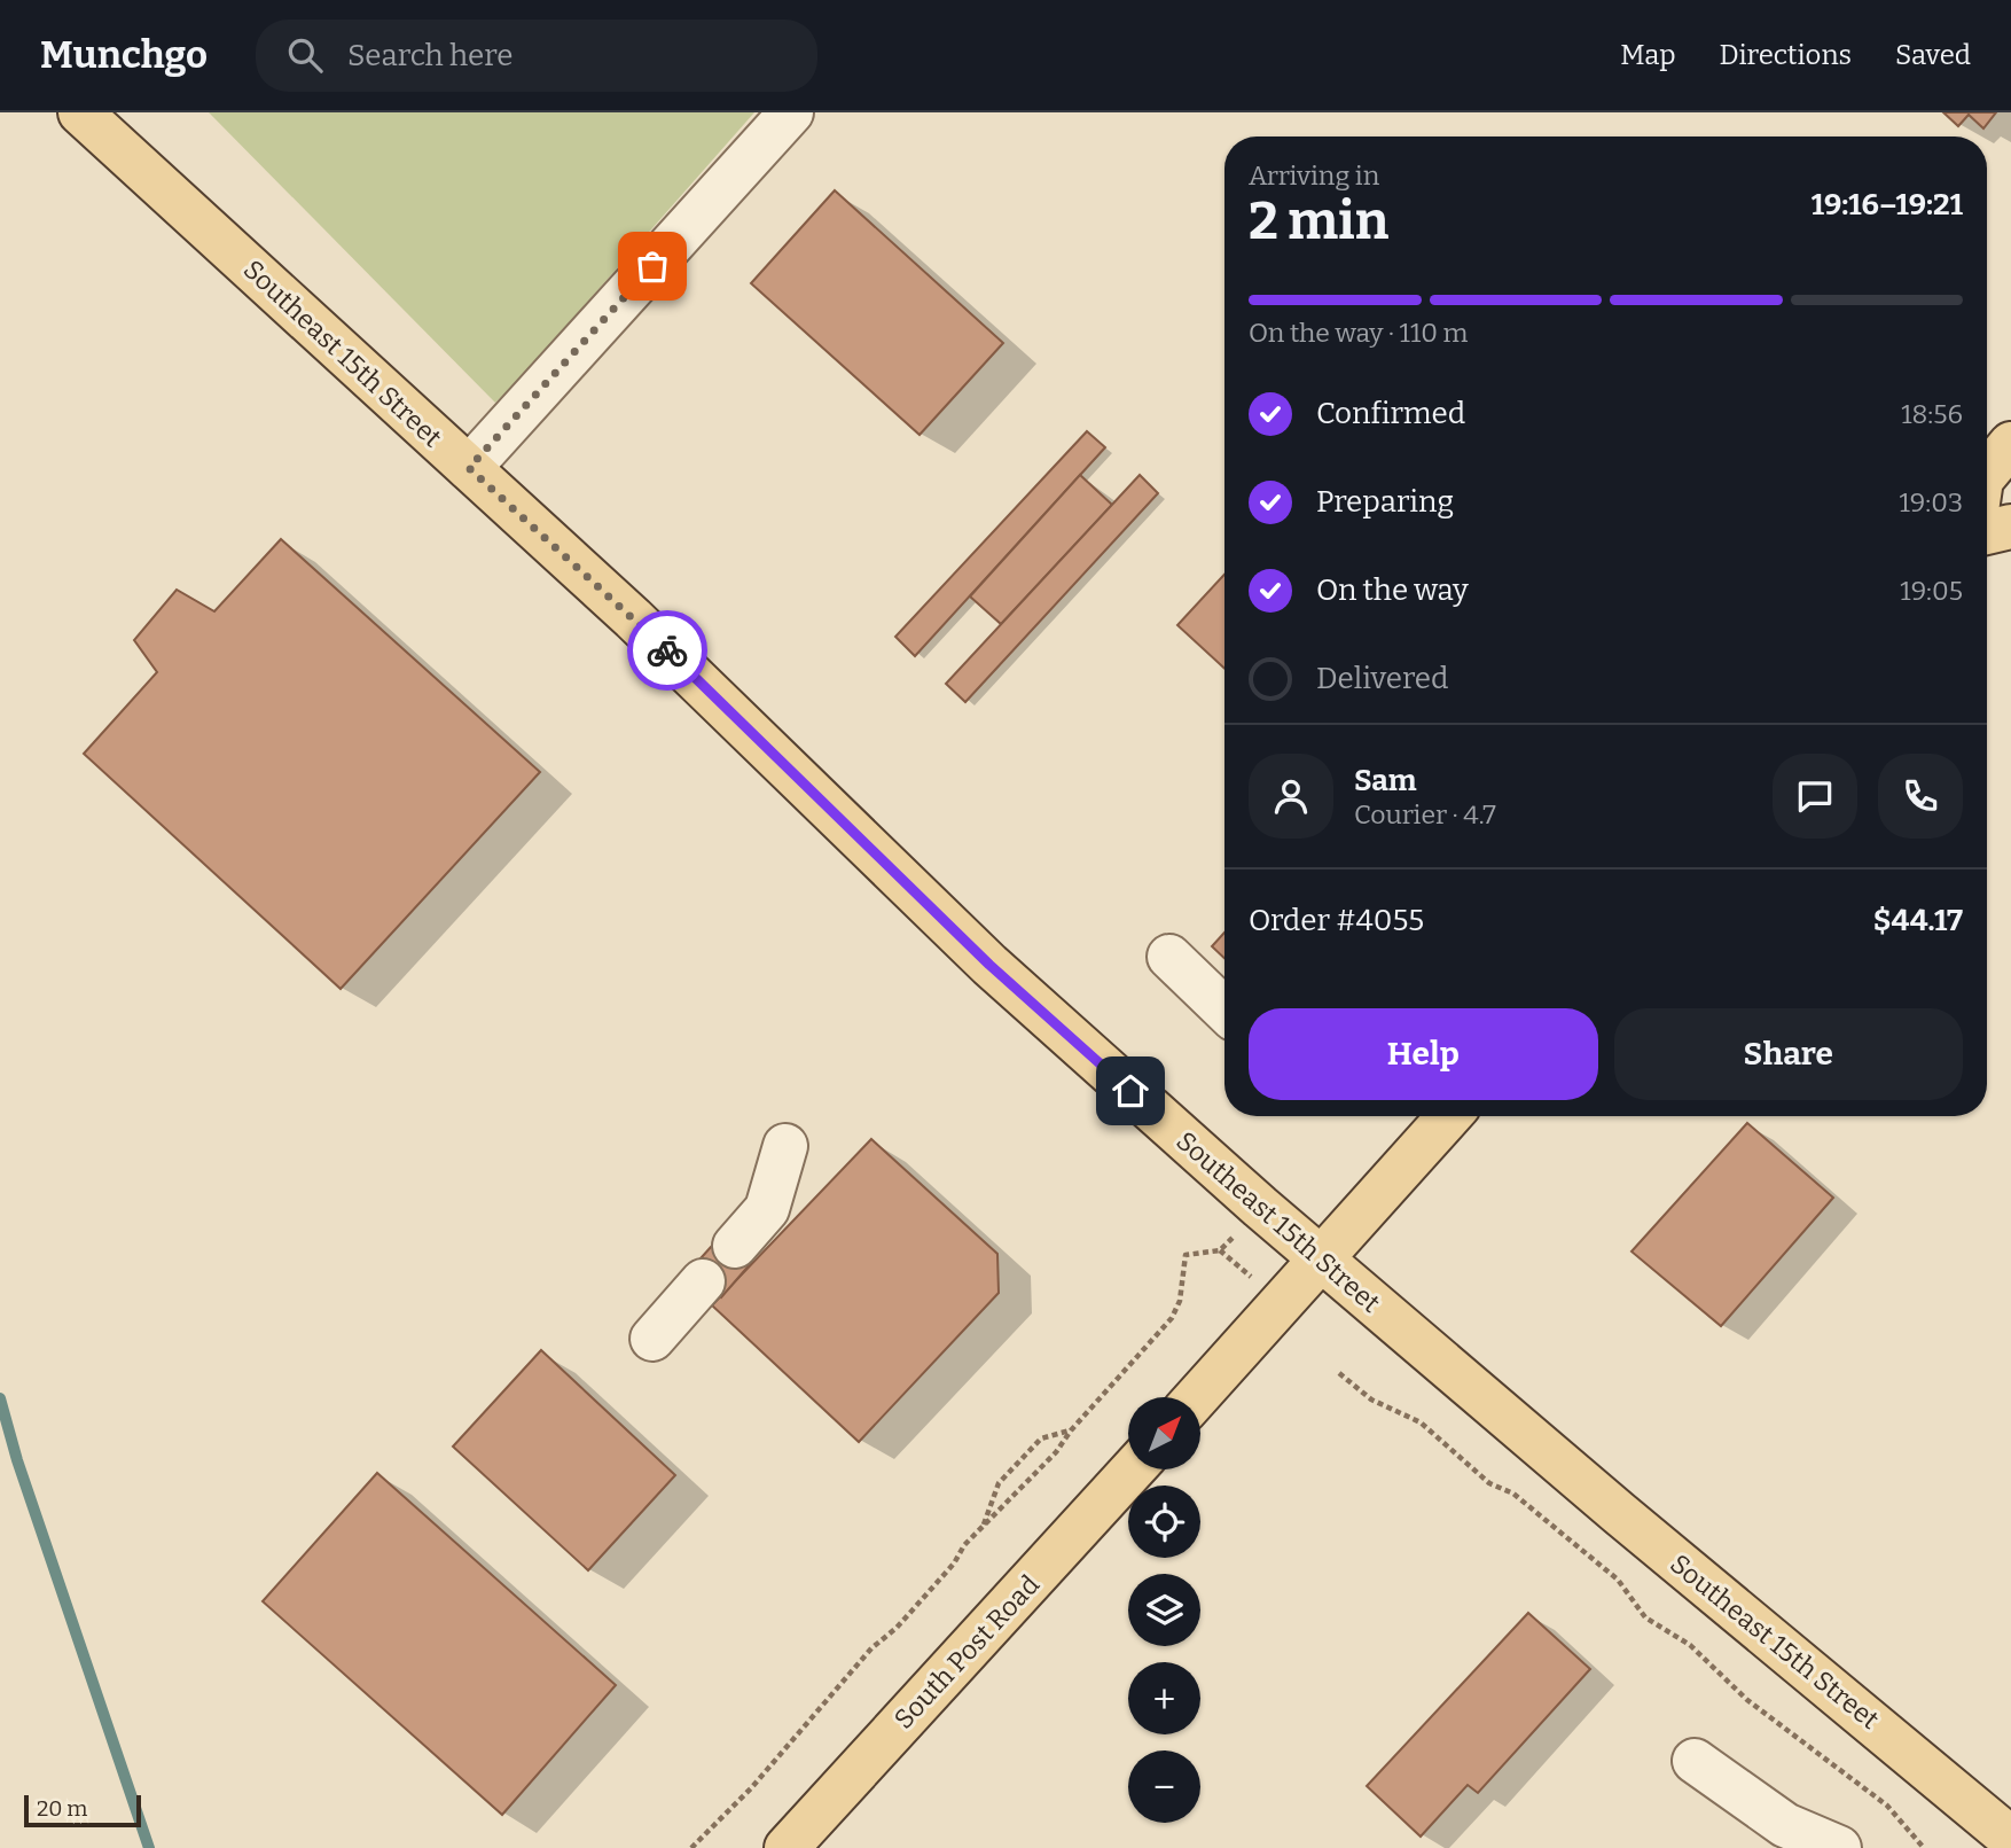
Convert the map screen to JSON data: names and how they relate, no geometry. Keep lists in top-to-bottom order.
{
  "streets": {
    "main road": ["Southeast 15th Street", "South Post Road"]
  },
  "scale_bar": "20 m",
  "north": "top right",
  "page": {
    "header": "Munchgo",
    "search": "Search here",
    "nav": ["Map", "Directions", "Saved"],
    "heading": ["2 min", "Arriving in", "19:16–19:21"],
    "panel": [
      "Sam",
      "Courier · 4.7",
      "Order #4055",
      "$44.17"
    ],
    "bar": "On the way · 110 m",
    "list": [
      ["Confirmed", "18:56"],
      ["Preparing", "19:03"],
      ["On the way", "19:05"],
      "Delivered"
    ],
    "buttons": ["Help", "Share"],
    "map_buttons": ["+", "−"],
    "scale": "20 m"
  }
}
